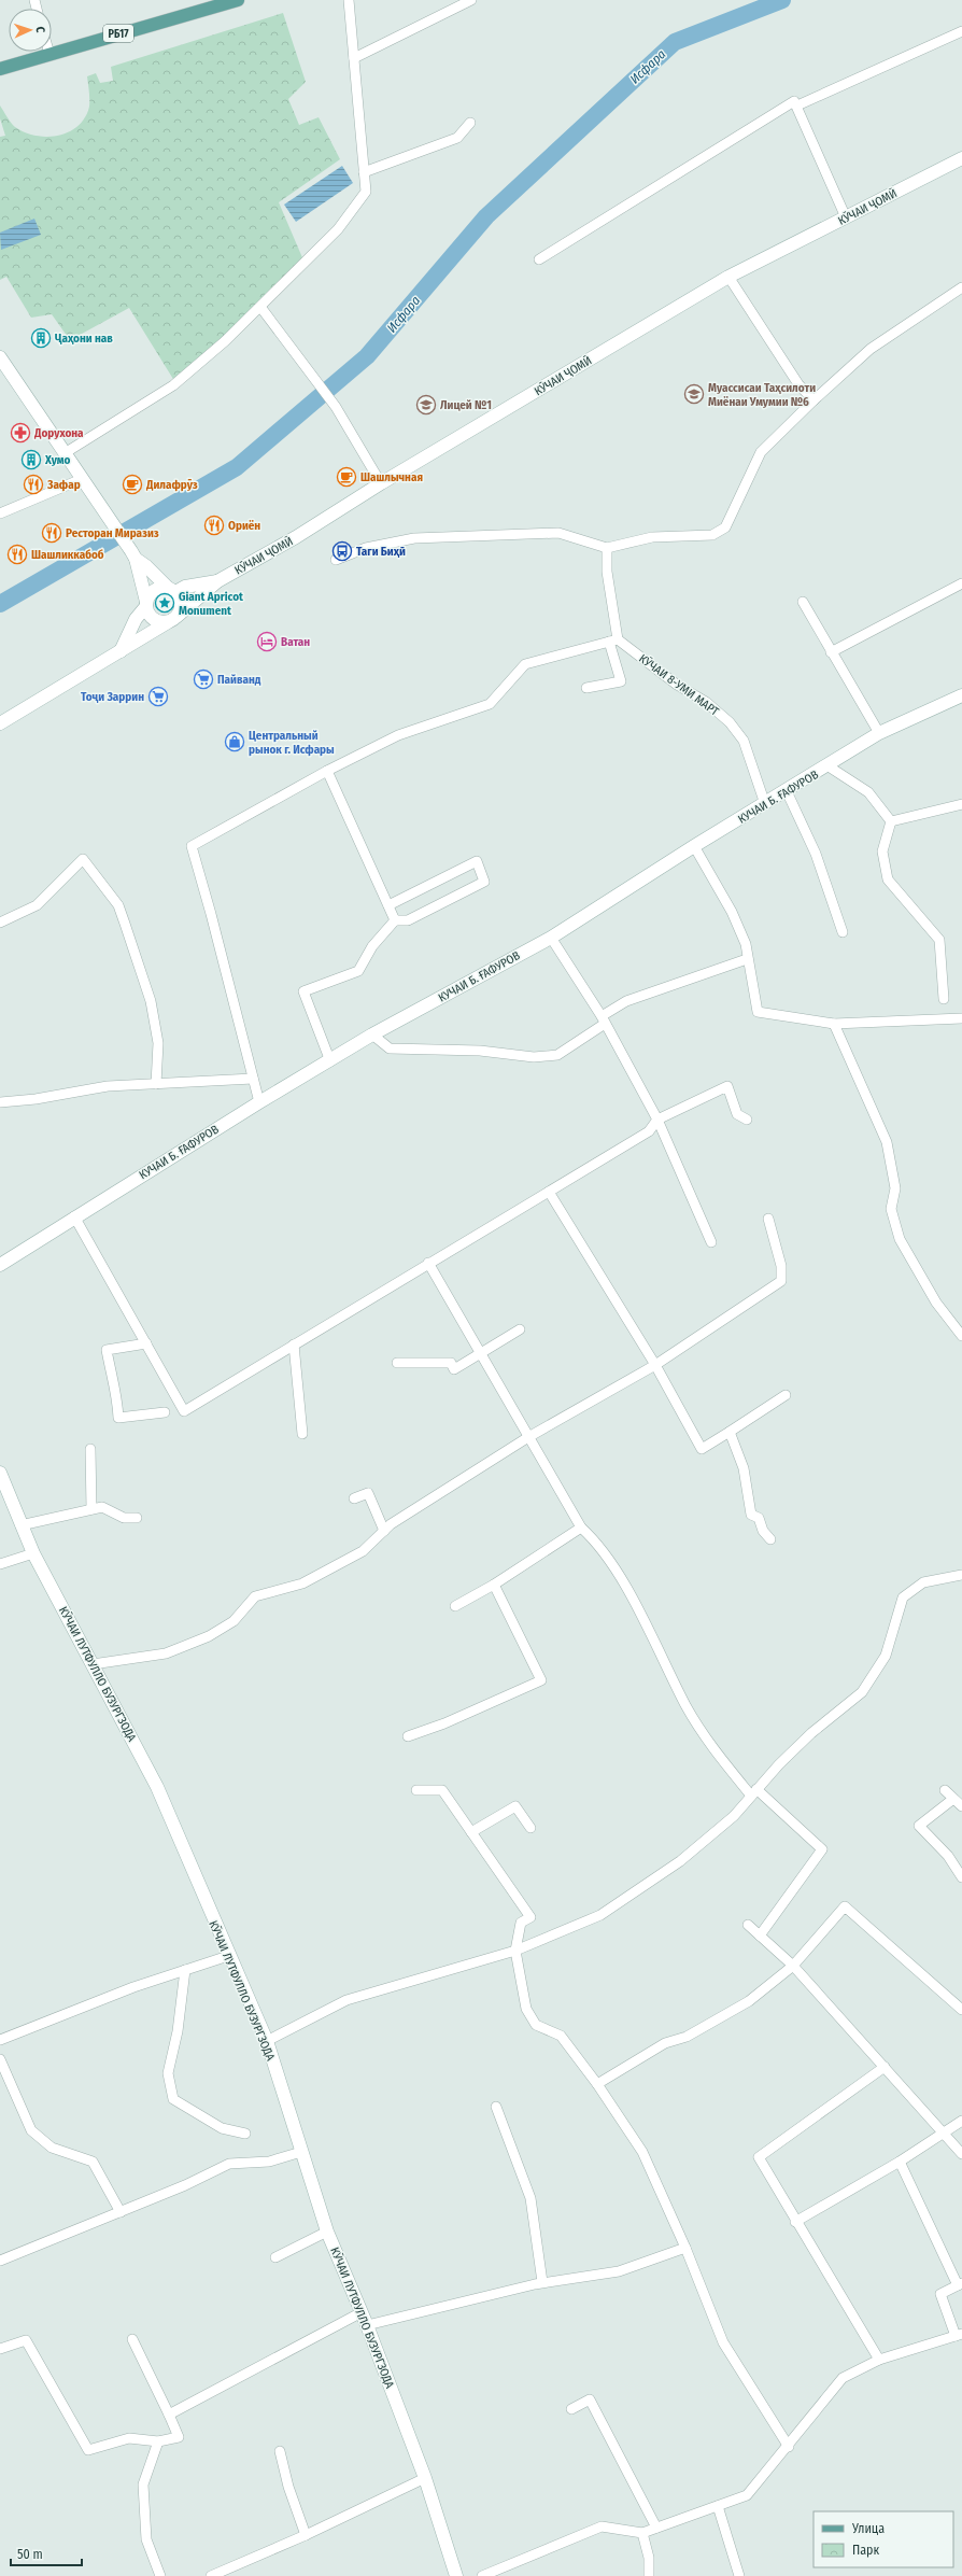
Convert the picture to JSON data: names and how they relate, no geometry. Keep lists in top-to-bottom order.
{
  "streets": {
    "main road": [
      "РБ17",
      "КӮЧАИ ҶОМӢ",
      "КУЧАИ Б. ҒАФУРОВ",
      "КӮЧАИ ЛУТФУЛЛО БУЗУРГЗОДА"
    ],
    "street": ["КӮЧАИ 8-УМИ МАРТ"]
  },
  "crossings": [
    ["КӮЧАИ 8-УМИ МАРТ", "КУЧАИ Б. ҒАФУРОВ"]
  ],
  "water": ["Исфара"],
  "places": {
    "building": ["Ҷаҳони нав", "Хумо"],
    "school or university": ["Муассисаи Таҳсилоти Миёнаи Умумии №6", "Лицей №1"],
    "pharmacy": ["Дорухона"],
    "cafe": ["Шашлычная", "Дилафрӯз"],
    "restaurant": [
      "Зафар",
      "Ориён",
      "Ресторан Миразиз",
      "Шашликкабоб"
    ],
    "bus stop": ["Таги Биҳӣ"],
    "place": ["Giant Apricot Monument"],
    "hotel": ["Ватан"],
    "supermarket": ["Пайванд", "Тоҷи Заррин"],
    "shop": ["Центральный рынок г. Исфары"]
  },
  "legend": ["Улица", "Парк"],
  "scale_bar": "50 m",
  "north": "right"
}
